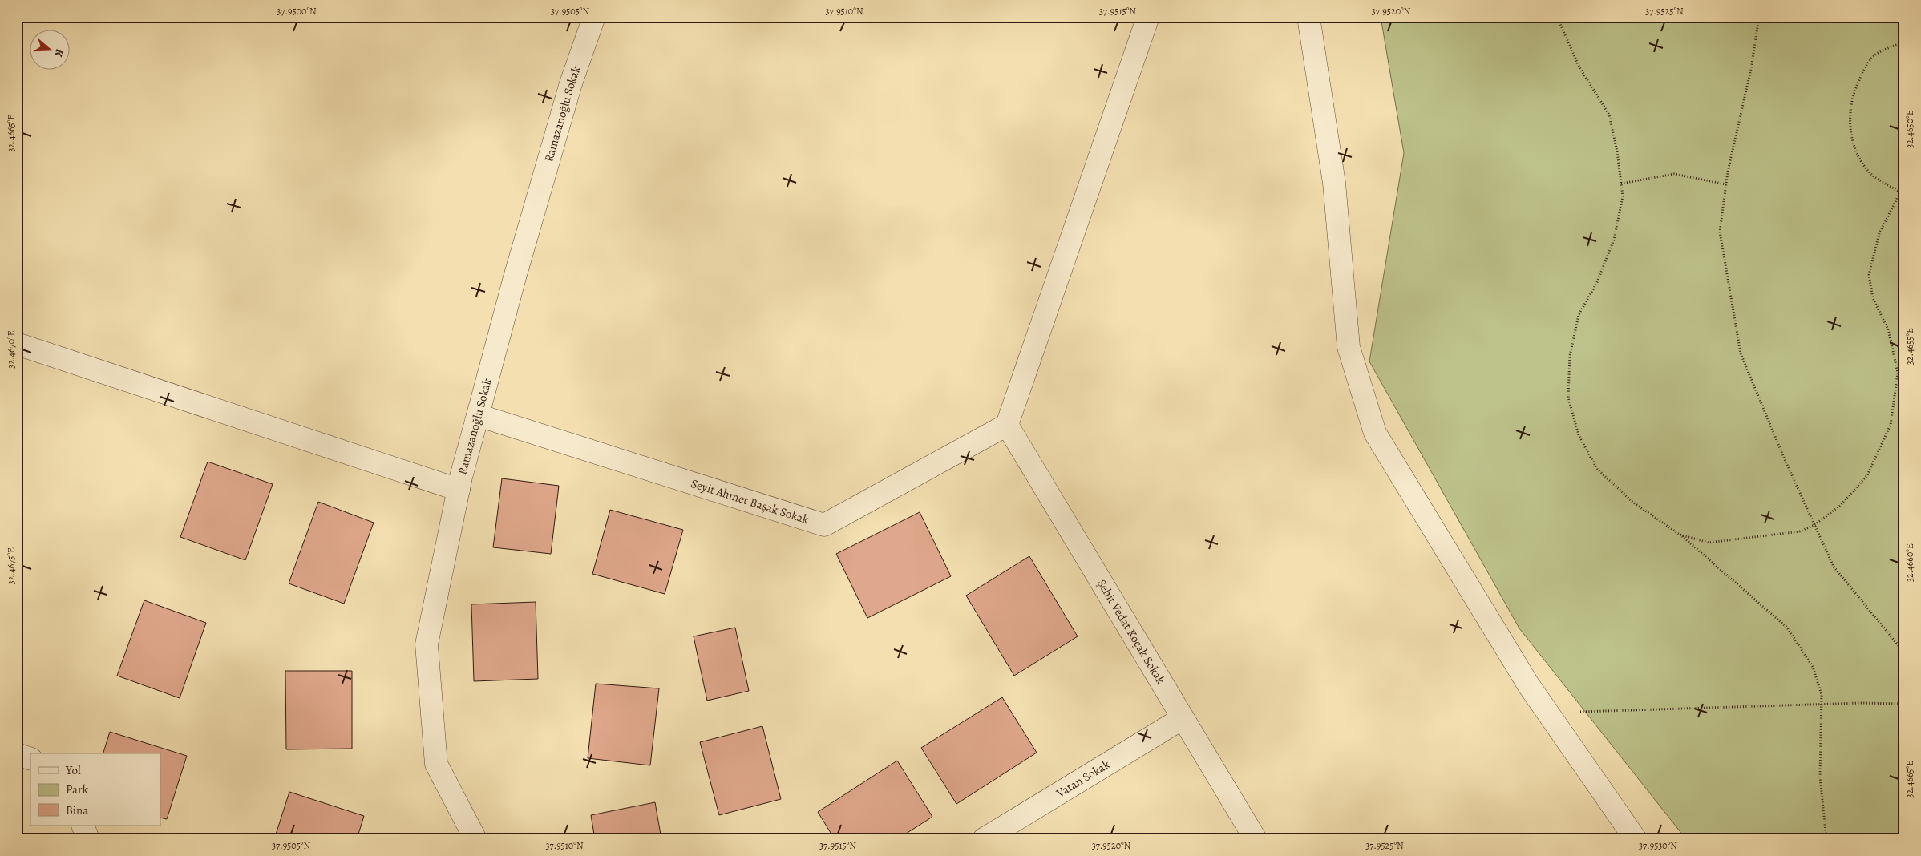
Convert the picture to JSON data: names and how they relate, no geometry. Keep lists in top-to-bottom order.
{
  "streets": {
    "street": [
      "Ramazanoğlu Sokak",
      "Seyit Ahmet Başak Sokak",
      "Şehit Vedat Koçak Sokak",
      "Vatan Sokak"
    ]
  },
  "crossings": [
    ["Ramazanoğlu Sokak", "Seyit Ahmet Başak Sokak"],
    ["Seyit Ahmet Başak Sokak", "Şehit Vedat Koçak Sokak"],
    ["Şehit Vedat Koçak Sokak", "Vatan Sokak"]
  ],
  "legend": ["Yol", "Park", "Bina"],
  "north": "right",
  "coordinates": [
    "37.9500°N",
    "37.9505°N",
    "37.9510°N",
    "37.9515°N",
    "37.9520°N",
    "37.9525°N",
    "32.4650°E",
    "32.4665°E",
    "32.4655°E",
    "32.4670°E",
    "32.4660°E",
    "32.4675°E",
    "37.9530°N"
  ]
}
